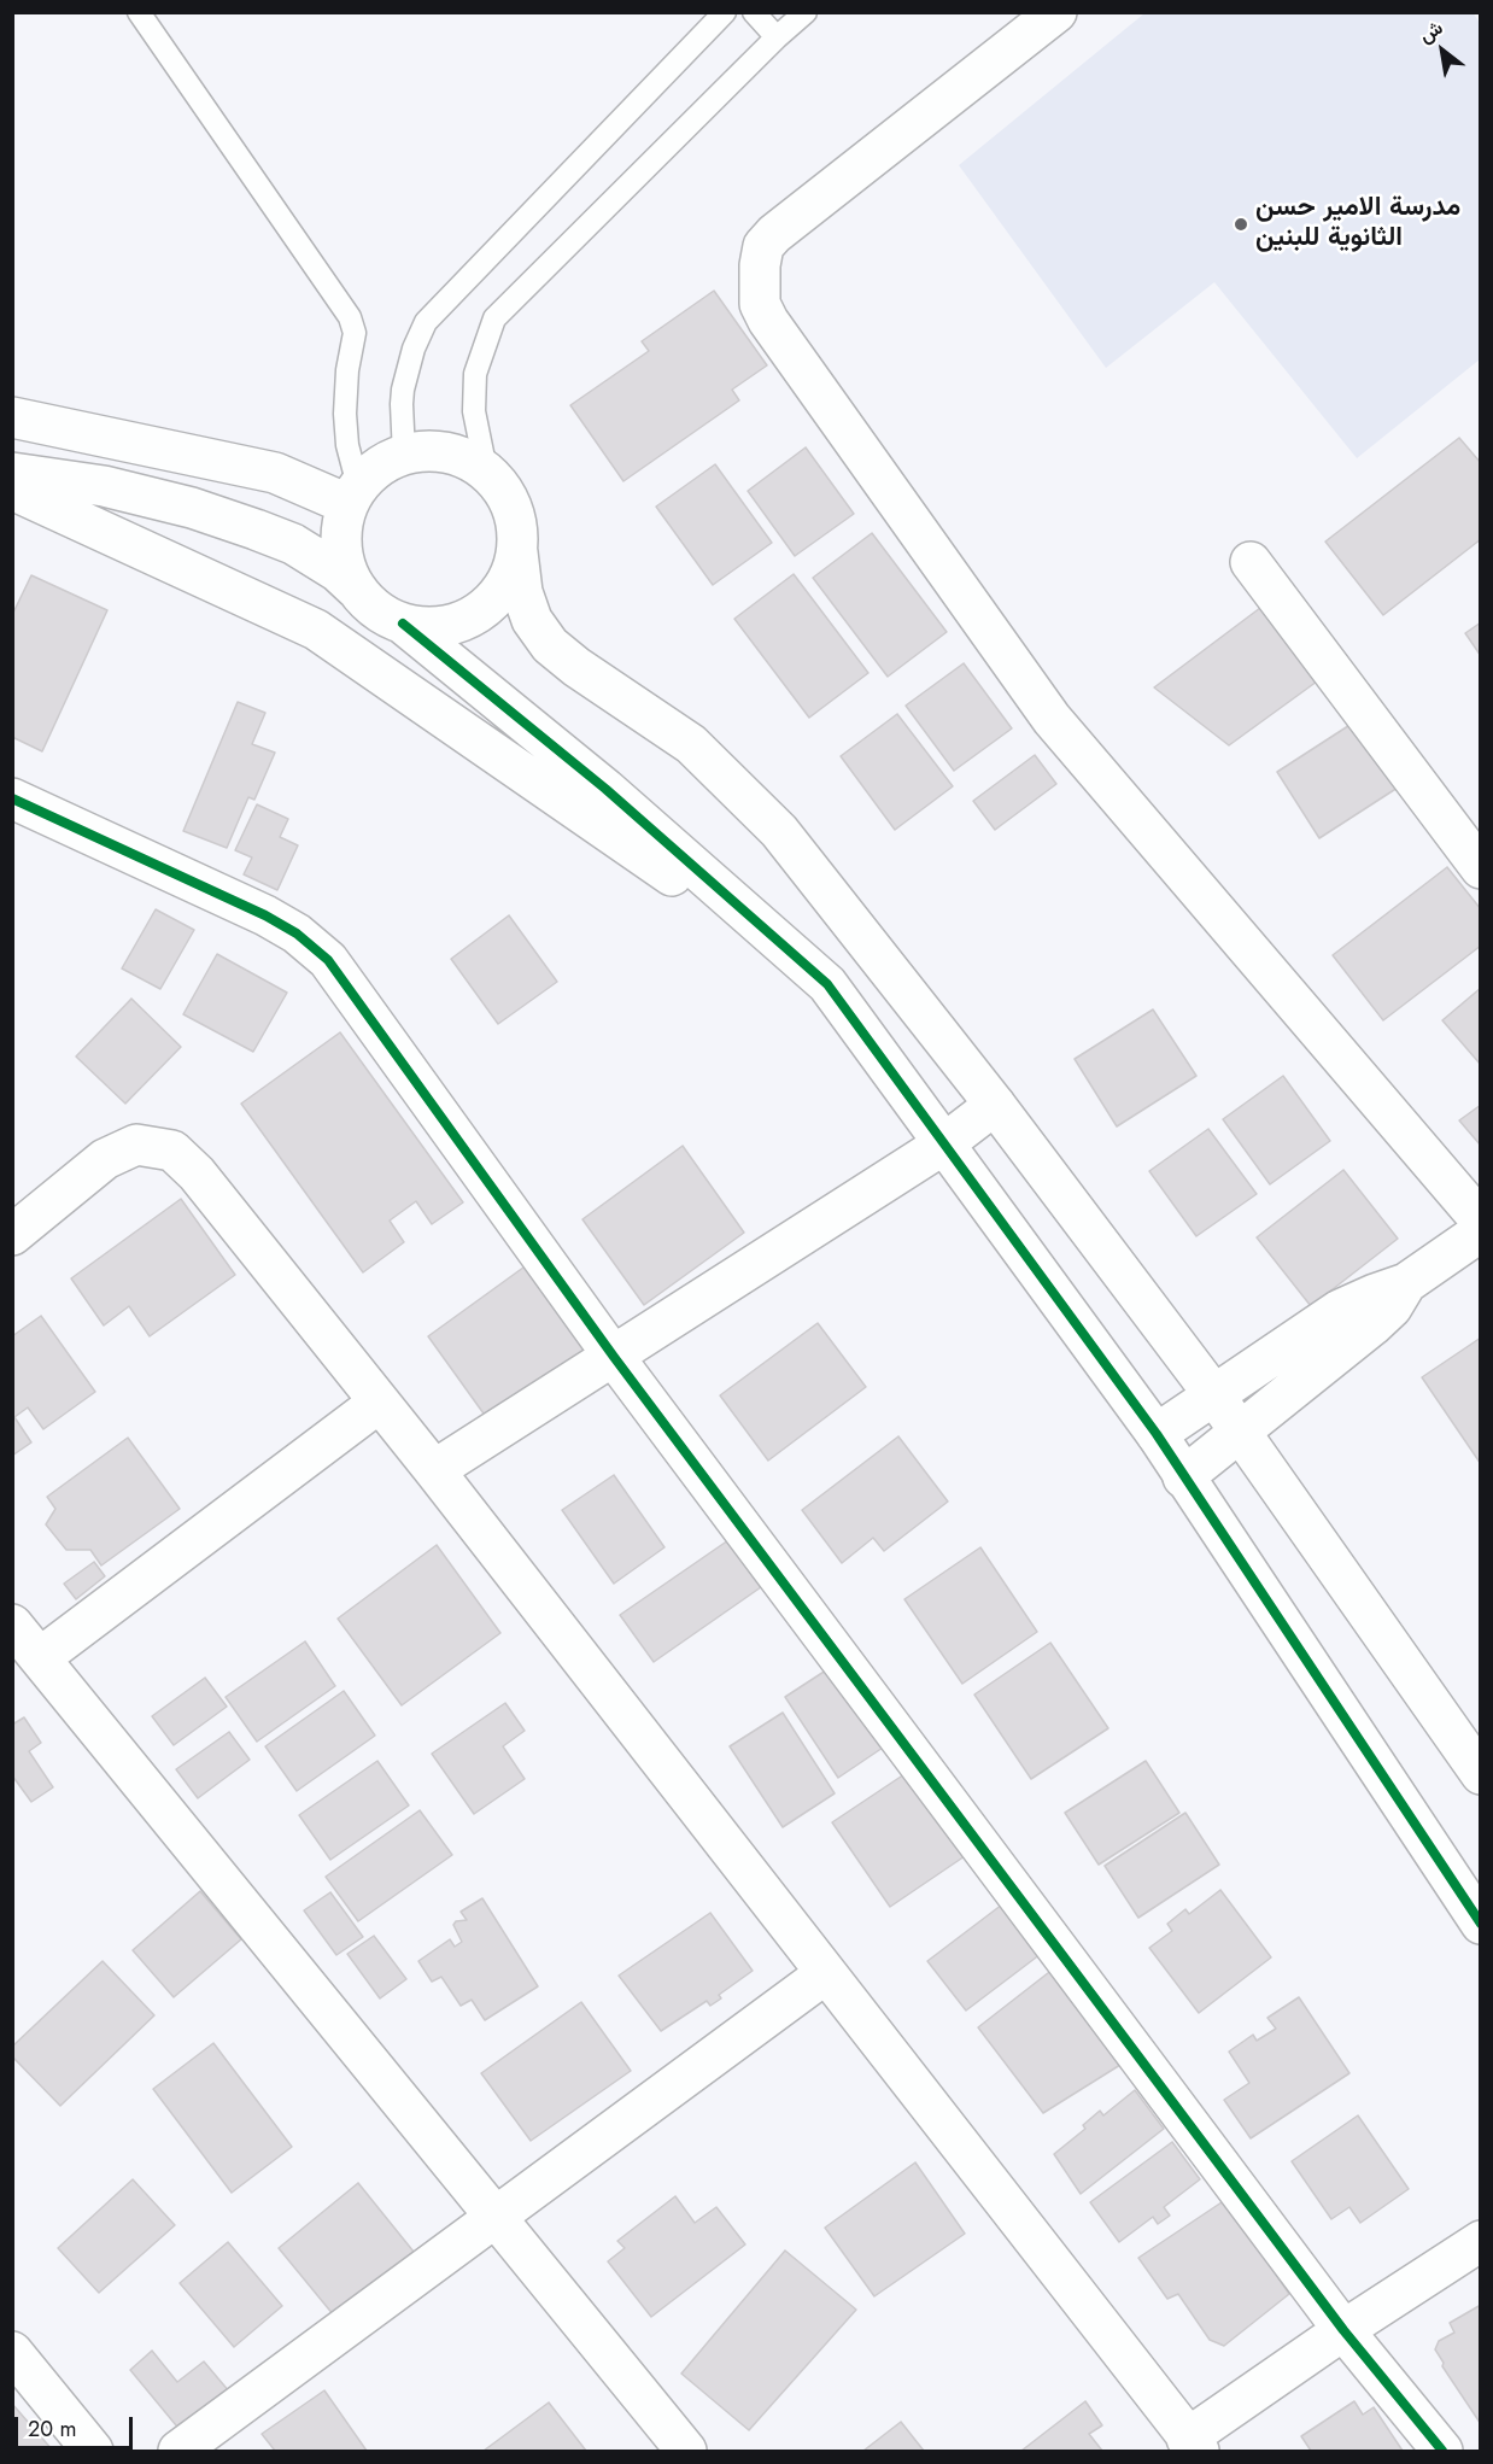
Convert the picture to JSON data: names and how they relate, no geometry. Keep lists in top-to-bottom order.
{
  "places": ["مدرسة الامير حسن الثانوية للبنين"],
  "scale_bar": "20 m",
  "north": "top left"
}
